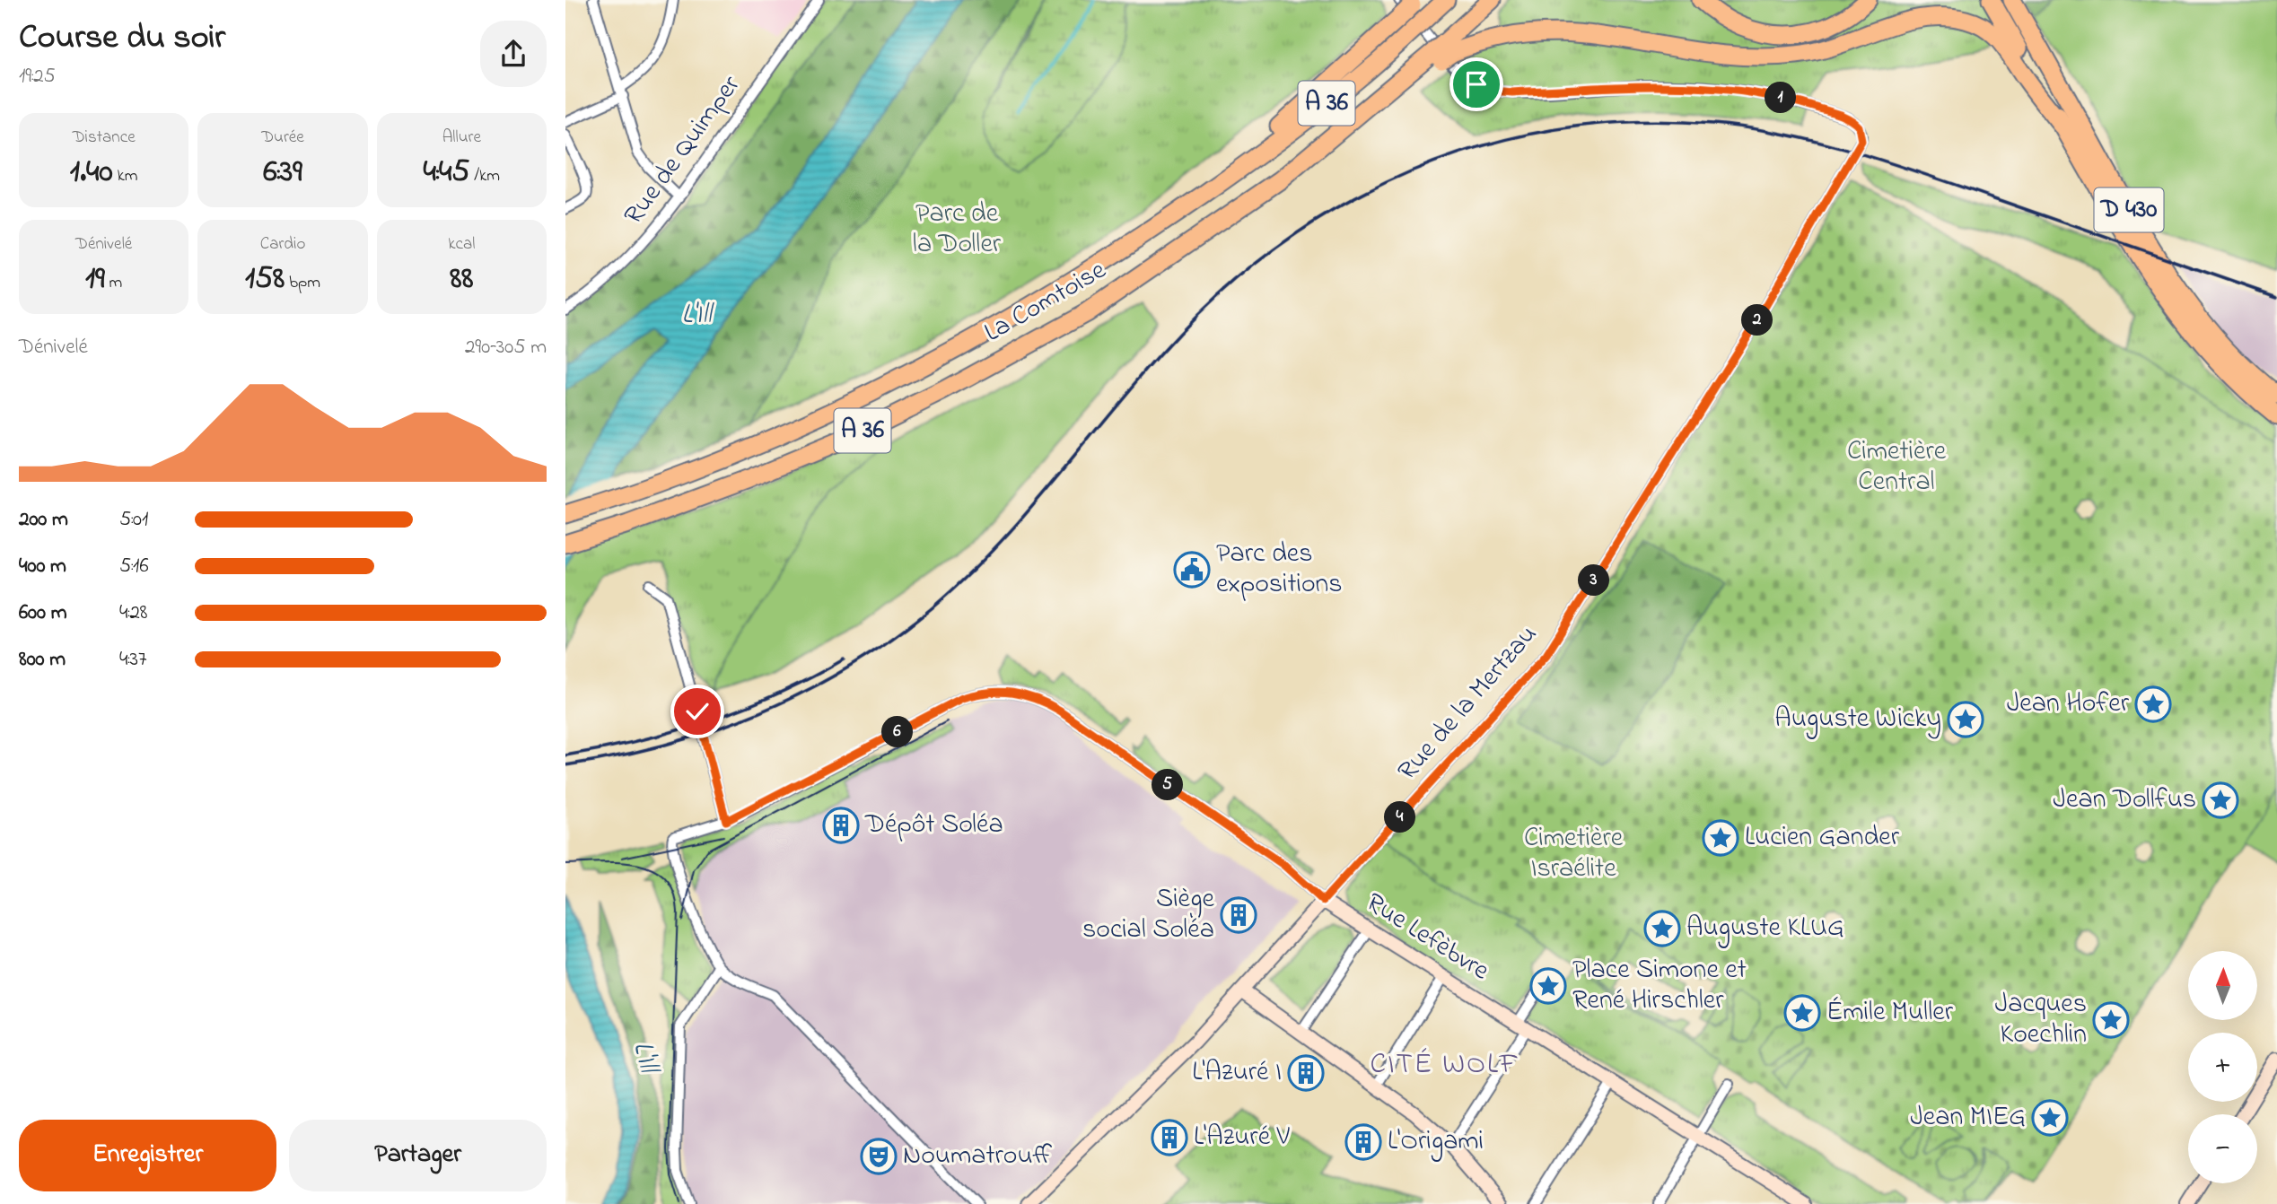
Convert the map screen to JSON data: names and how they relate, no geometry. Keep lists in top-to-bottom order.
{
  "streets": {
    "highway": ["A 36", "D 430", "La Comtoise"],
    "main road": ["Rue de la Mertzau", "Rue Lefèbvre"],
    "street": ["Rue de Quimper"]
  },
  "crossings": [
    ["Rue de la Mertzau", "Rue Lefèbvre"]
  ],
  "districts": ["CITÉ WOLF"],
  "water": ["L'Ill"],
  "parks": ["Parc de la Doller", "Cimetière Central", "Cimetière Israélite"],
  "places": {
    "public building": ["Parc des expositions"],
    "place": [
      "Jean Hofer",
      "Auguste Wicky",
      "Jean Dollfus",
      "Lucien Gander",
      "Auguste KLUG",
      "Place Simone et René Hirschler",
      "Émile Muller",
      "Jacques Koechlin",
      "Jean MIEG"
    ],
    "building": [
      "Dépôt Soléa",
      "Siège social Soléa",
      "L'Azuré I",
      "L'Azuré V",
      "L'Origami"
    ],
    "theatre": ["Noumatrouff"]
  },
  "north": "top",
  "page": {
    "heading": ["Course du soir", "19:25"],
    "pins": [
      "1",
      "2",
      "3",
      "6",
      "5",
      "4"
    ],
    "stats": [
      ["Distance", "1.40 km"],
      ["Durée", "6:39"],
      ["Allure", "4:45 /km"],
      ["Dénivelé", "19 m"],
      ["Cardio", "158 bpm"],
      ["kcal", "88"]
    ],
    "chart": ["Dénivelé", "290–305 m"],
    "list": [
      {
        "name": "200 m",
        "note": "5:01"
      },
      {
        "name": "400 m",
        "note": "5:16"
      },
      {
        "name": "600 m",
        "note": "4:28"
      },
      {
        "name": "800 m",
        "note": "4:37"
      }
    ],
    "map_buttons": ["+", "−"],
    "buttons": ["Enregistrer", "Partager"]
  }
}
